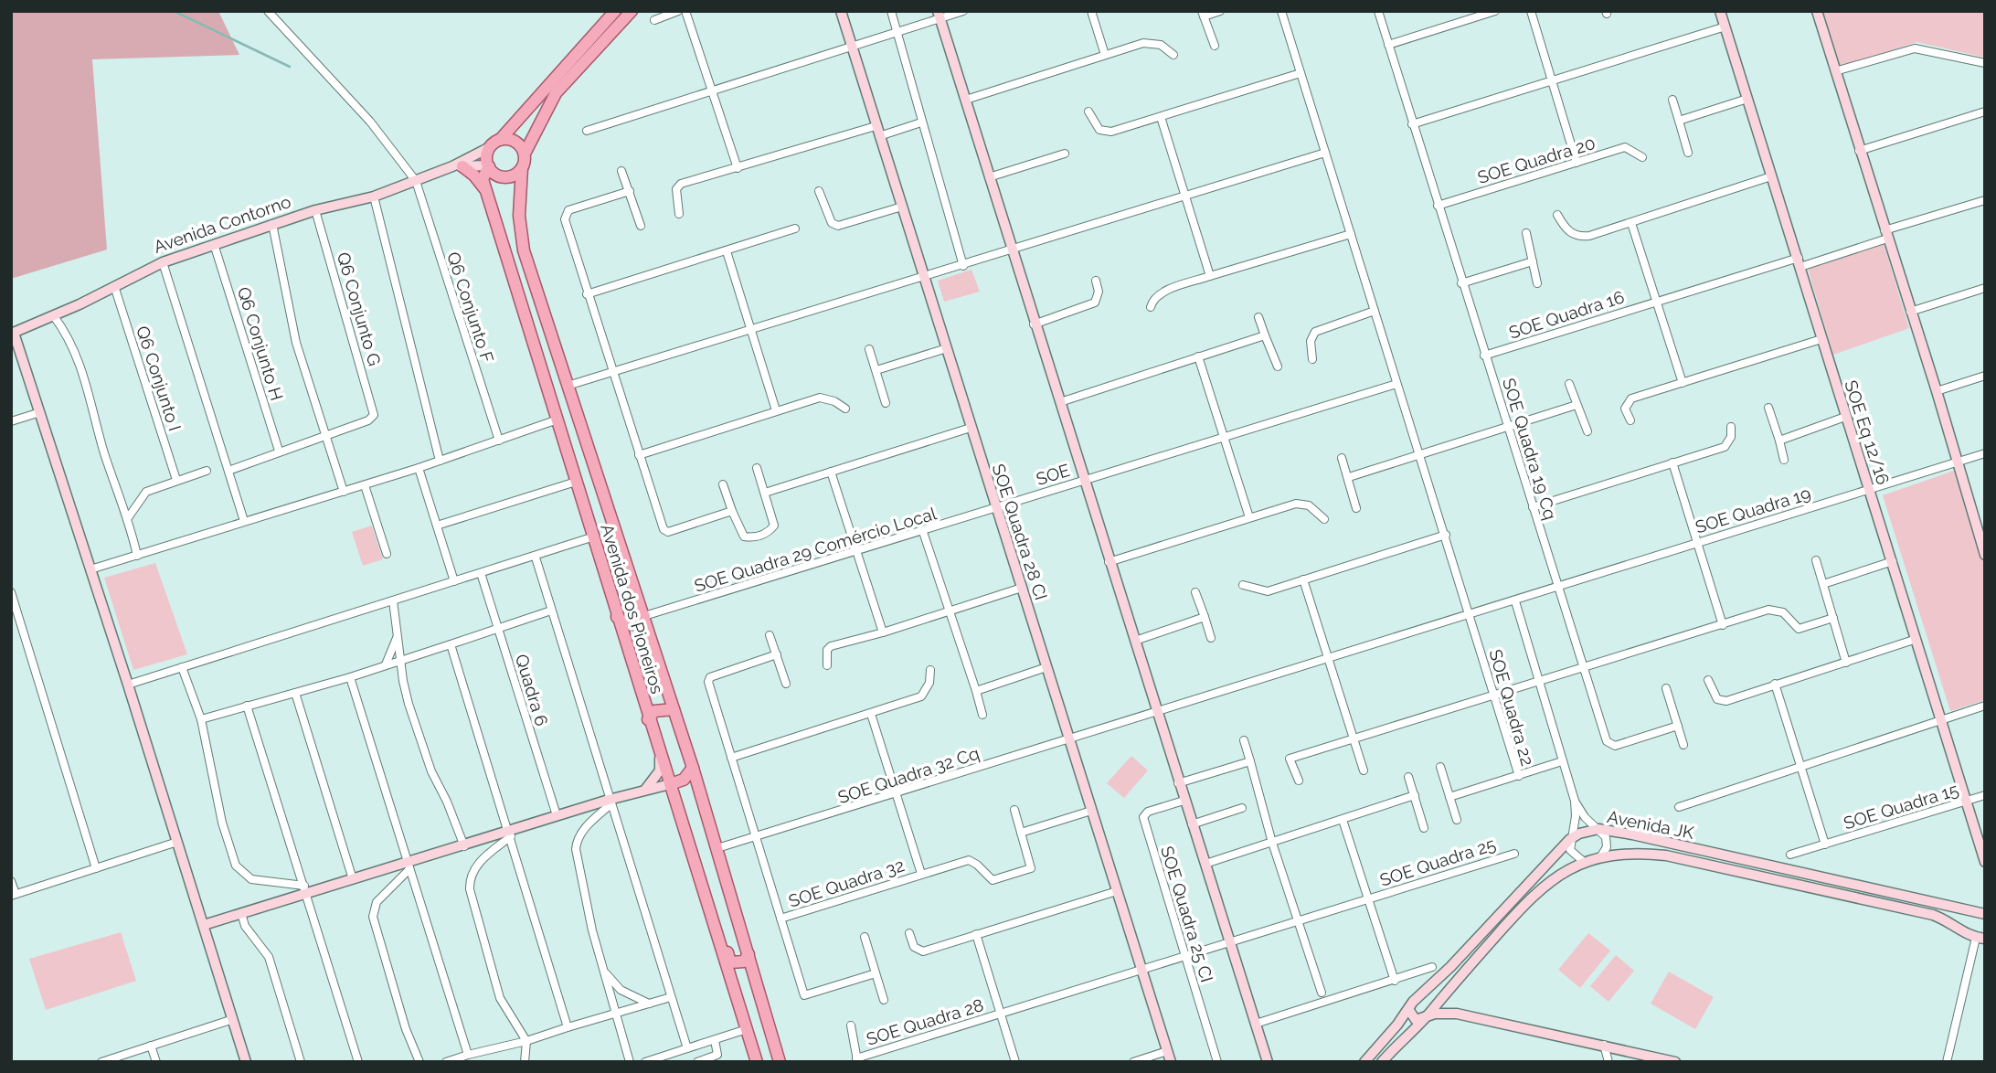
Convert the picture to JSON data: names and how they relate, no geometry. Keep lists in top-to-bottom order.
{
  "streets": {
    "main road": ["Avenida dos Pioneiros"],
    "street": [
      "SOE Quadra 20",
      "Avenida Contorno",
      "Q6 Conjunto F",
      "Q6 Conjunto G",
      "SOE Quadra 16",
      "Q6 Conjunto H",
      "Q6 Conjunto I",
      "SOE Eq 12/16",
      "SOE Quadra 19 Cq",
      "SOE",
      "SOE Quadra 19",
      "SOE Quadra 28 CI",
      "SOE Quadra 29 Comércio Local",
      "Quadra 6",
      "SOE Quadra 22",
      "SOE Quadra 32 Cq",
      "SOE Quadra 15",
      "Avenida JK",
      "SOE Quadra 25",
      "SOE Quadra 32",
      "SOE Quadra 25 CI",
      "SOE Quadra 28"
    ]
  },
  "crossings": [
    ["Avenida Contorno", "Q6 Conjunto F"],
    ["Avenida Contorno", "Q6 Conjunto G"],
    ["Avenida Contorno", "Q6 Conjunto H"],
    ["Avenida Contorno", "Q6 Conjunto I"],
    ["SOE Quadra 16", "SOE Eq 12/16"],
    ["SOE Quadra 16", "SOE Quadra 19 Cq"],
    ["SOE Eq 12/16", "SOE Quadra 19"],
    ["SOE Eq 12/16", "SOE Quadra 15"],
    ["SOE Quadra 19 Cq", "SOE Quadra 19"],
    ["SOE", "SOE Quadra 28 CI"],
    ["SOE", "SOE Quadra 29 Comércio Local"],
    ["SOE", "SOE Quadra 22"],
    ["SOE Quadra 19", "SOE Quadra 22"],
    ["SOE Quadra 28 CI", "SOE Quadra 29 Comércio Local"],
    ["SOE Quadra 28 CI", "SOE Quadra 32 Cq"],
    ["SOE Quadra 28 CI", "SOE Quadra 28"],
    ["SOE Quadra 29 Comércio Local", "Avenida dos Pioneiros"],
    ["Avenida dos Pioneiros", "SOE Quadra 32 Cq"],
    ["SOE Quadra 32 Cq", "SOE Quadra 32"],
    ["SOE Quadra 25", "SOE Quadra 25 CI"],
    ["SOE Quadra 25", "SOE Quadra 28"],
    ["SOE Quadra 25 CI", "SOE Quadra 28"]
  ]
}
